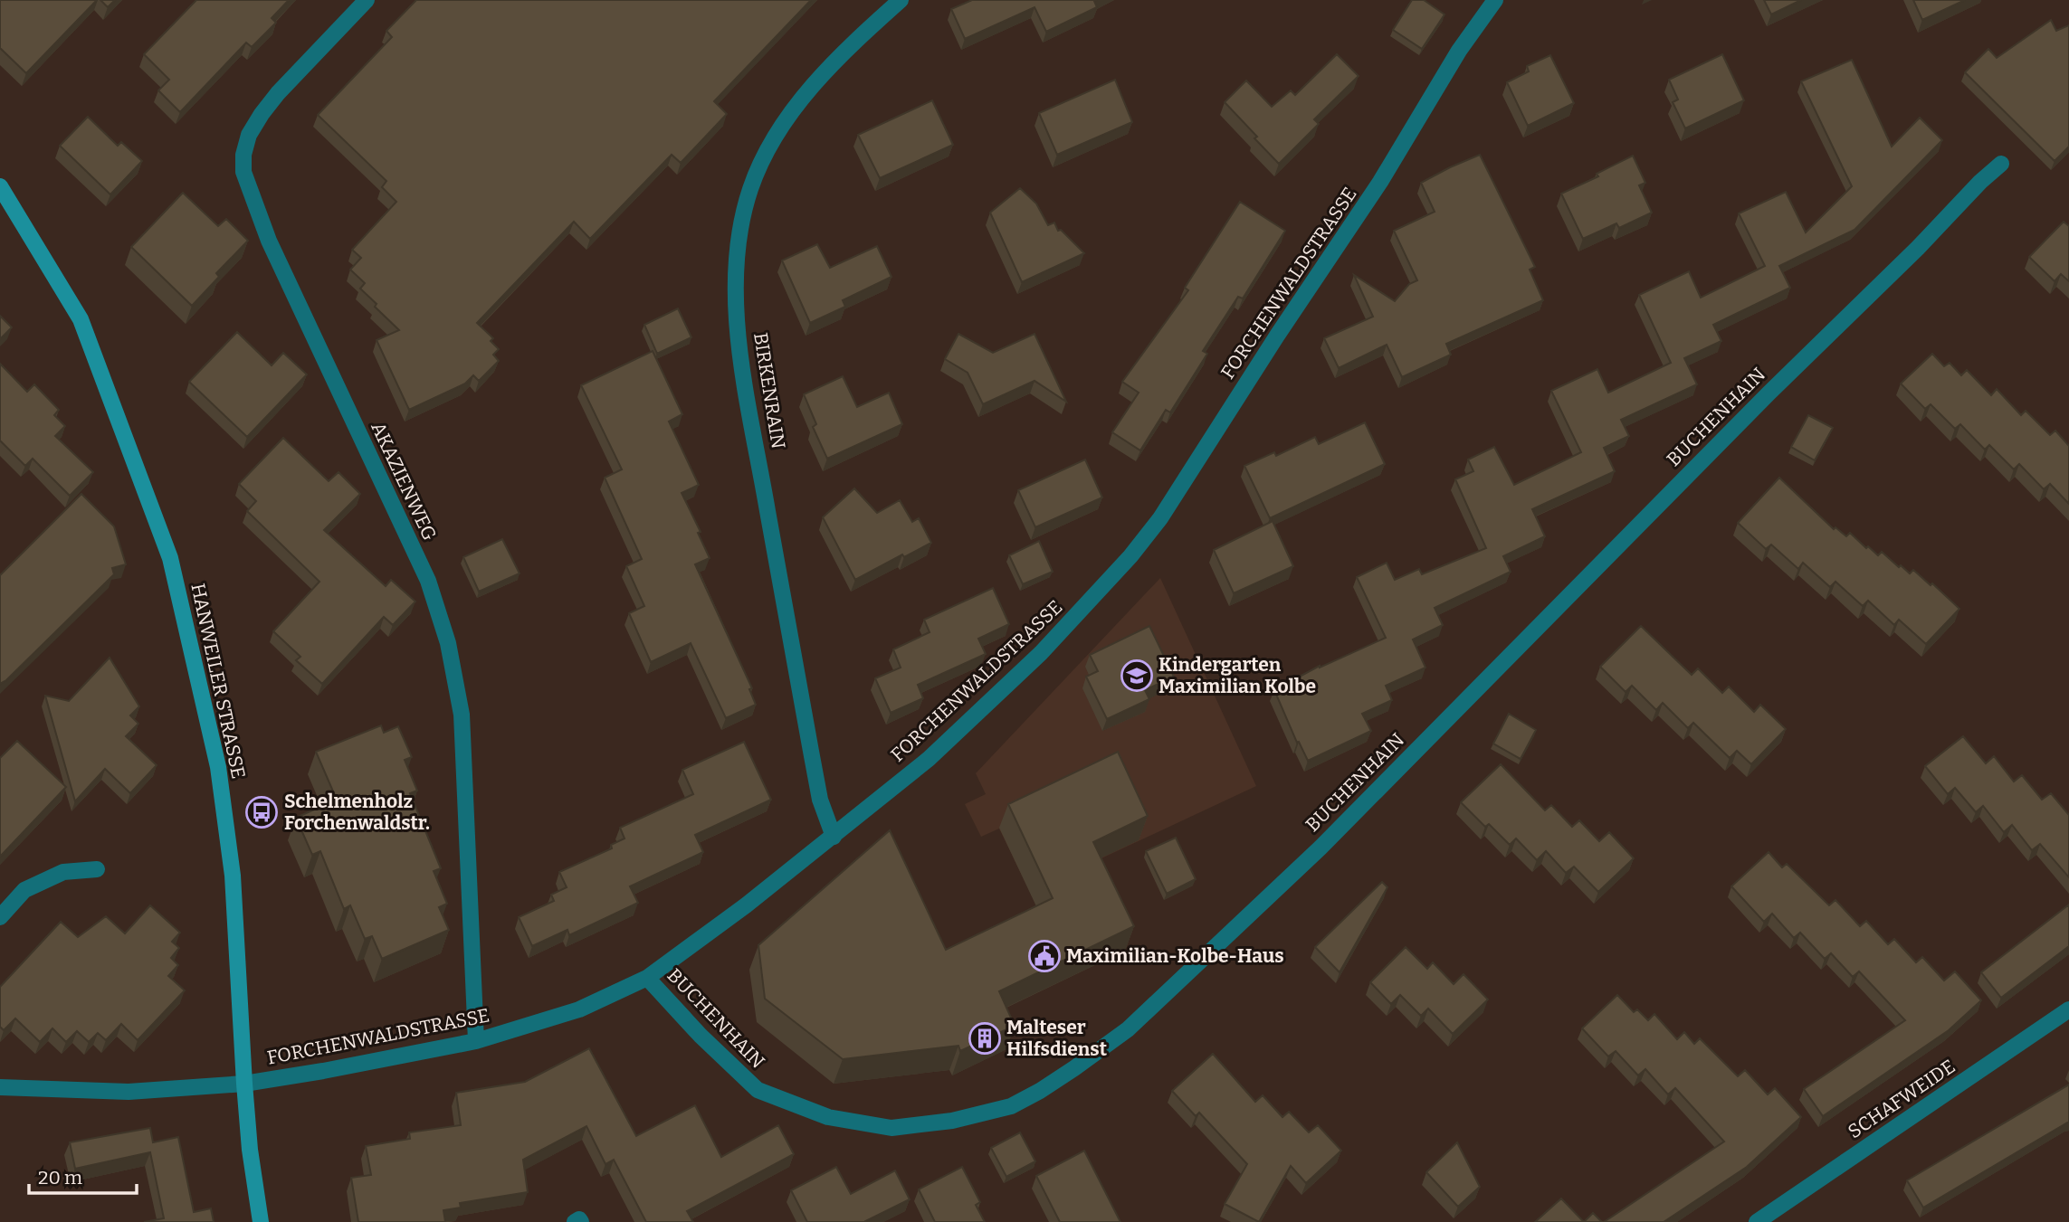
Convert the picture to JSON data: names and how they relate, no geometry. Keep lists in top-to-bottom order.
{
  "streets": {
    "street": [
      "FORCHENWALDSTRASSE",
      "BIRKENRAIN",
      "BUCHENHAIN",
      "AKAZIENWEG",
      "HANWEILER STRASSE",
      "SCHAFWEIDE"
    ]
  },
  "crossings": [
    ["FORCHENWALDSTRASSE", "BIRKENRAIN"],
    ["FORCHENWALDSTRASSE", "BUCHENHAIN"],
    ["FORCHENWALDSTRASSE", "AKAZIENWEG"],
    ["FORCHENWALDSTRASSE", "HANWEILER STRASSE"]
  ],
  "places": {
    "school or university": ["Kindergarten Maximilian Kolbe"],
    "bus stop": ["Schelmenholz Forchenwaldstr."],
    "public building": ["Maximilian-Kolbe-Haus"],
    "building": ["Malteser Hilfsdienst"]
  },
  "scale_bar": "20 m"
}
